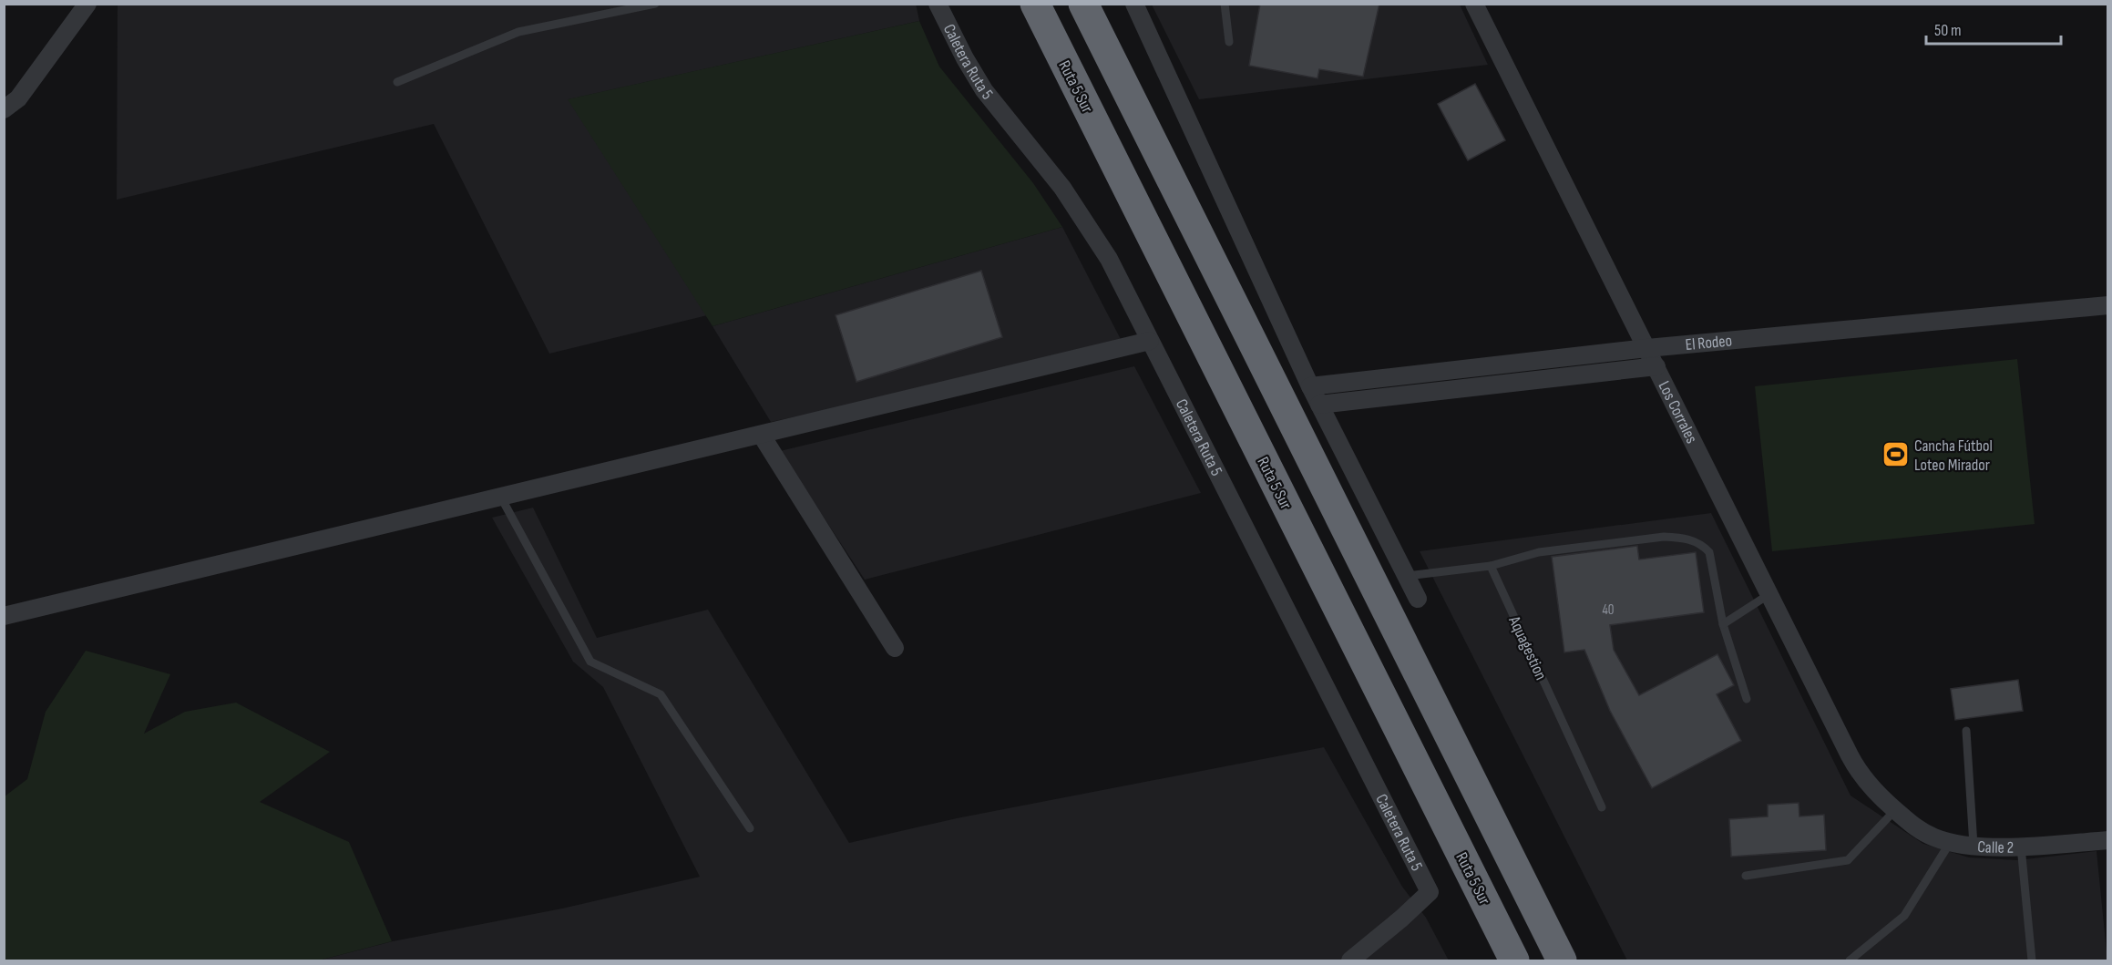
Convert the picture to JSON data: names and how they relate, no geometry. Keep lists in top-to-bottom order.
{
  "streets": {
    "highway": ["Ruta 5 Sur"],
    "street": [
      "Caletera Ruta 5",
      "El Rodeo",
      "Los Corrales",
      "Calle 2"
    ],
    "lane": ["Aquagestion"]
  },
  "crossings": [
    ["El Rodeo", "Los Corrales"],
    ["Los Corrales", "Calle 2"]
  ],
  "places": {
    "sports": ["Cancha Fútbol Loteo Mirador"]
  },
  "house_numbers": ["40"],
  "scale_bar": "50 m"
}
